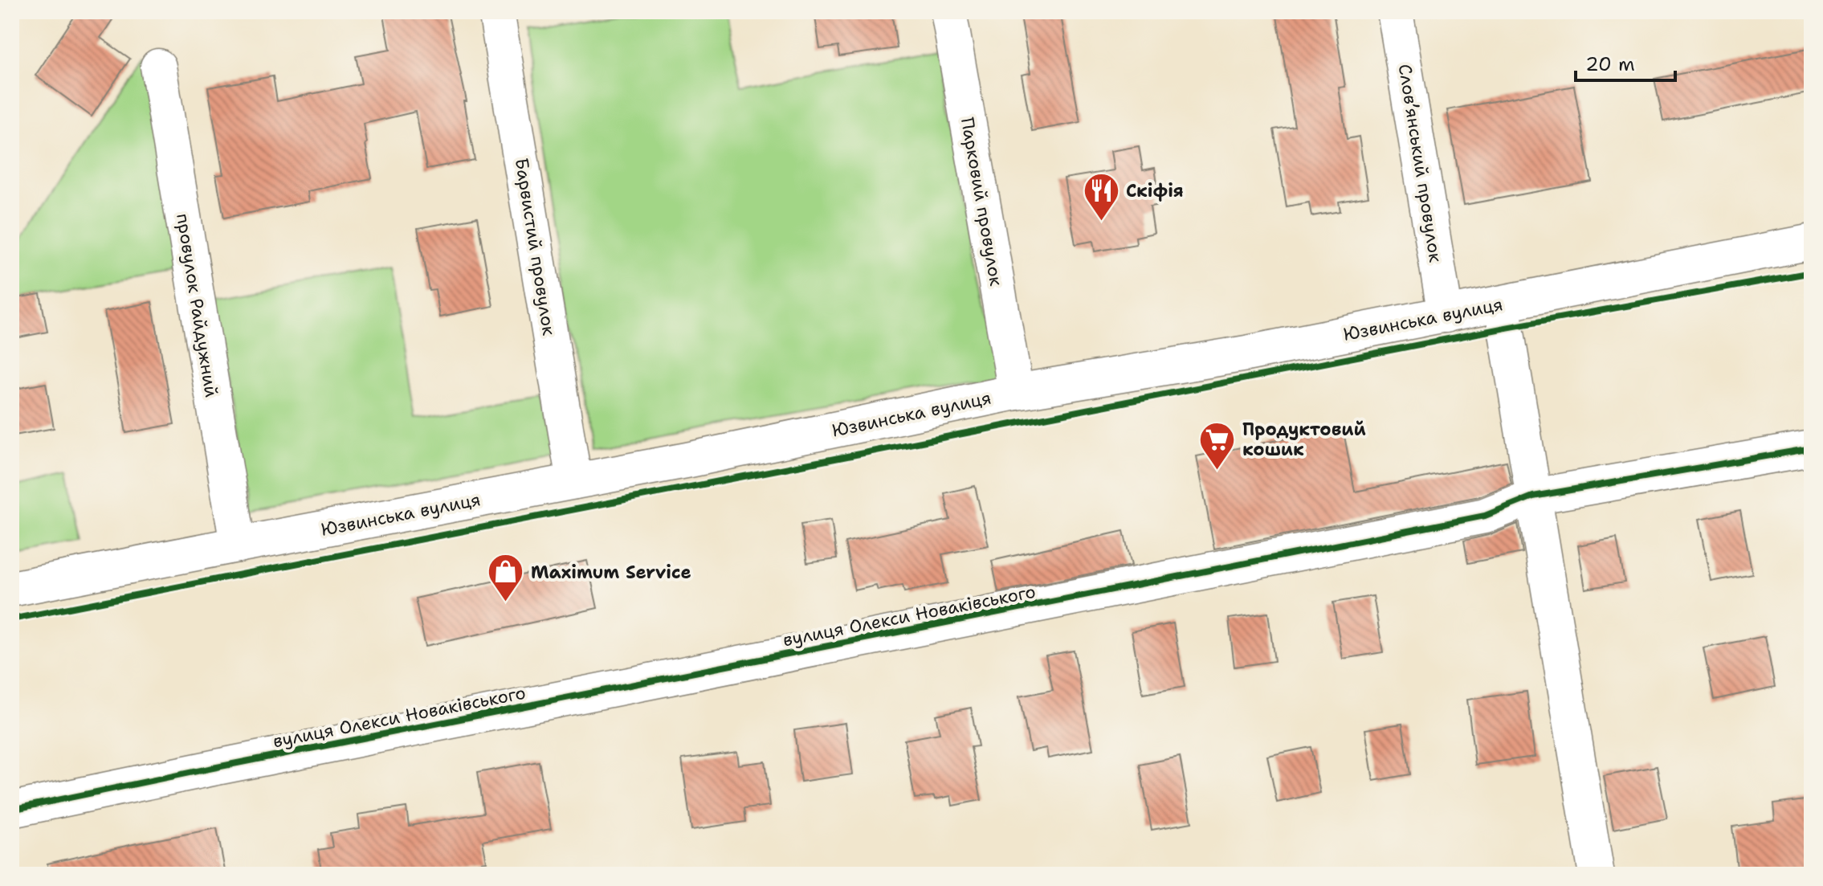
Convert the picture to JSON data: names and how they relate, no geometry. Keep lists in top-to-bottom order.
{
  "streets": {
    "street": [
      "Словʼянський провулок",
      "Парковий провулок",
      "Барвистий провулок",
      "провулок Райдужний",
      "Юзвинська вулиця",
      "вулиця Олекси Новаківського"
    ]
  },
  "crossings": [
    ["Словʼянський провулок", "Юзвинська вулиця"],
    ["Парковий провулок", "Юзвинська вулиця"],
    ["Барвистий провулок", "Юзвинська вулиця"],
    ["провулок Райдужний", "Юзвинська вулиця"]
  ],
  "places": {
    "restaurant": ["Скіфія"],
    "supermarket": ["Продуктовий кошик"],
    "shop": ["Maximum Service"]
  },
  "scale_bar": "20 m"
}
